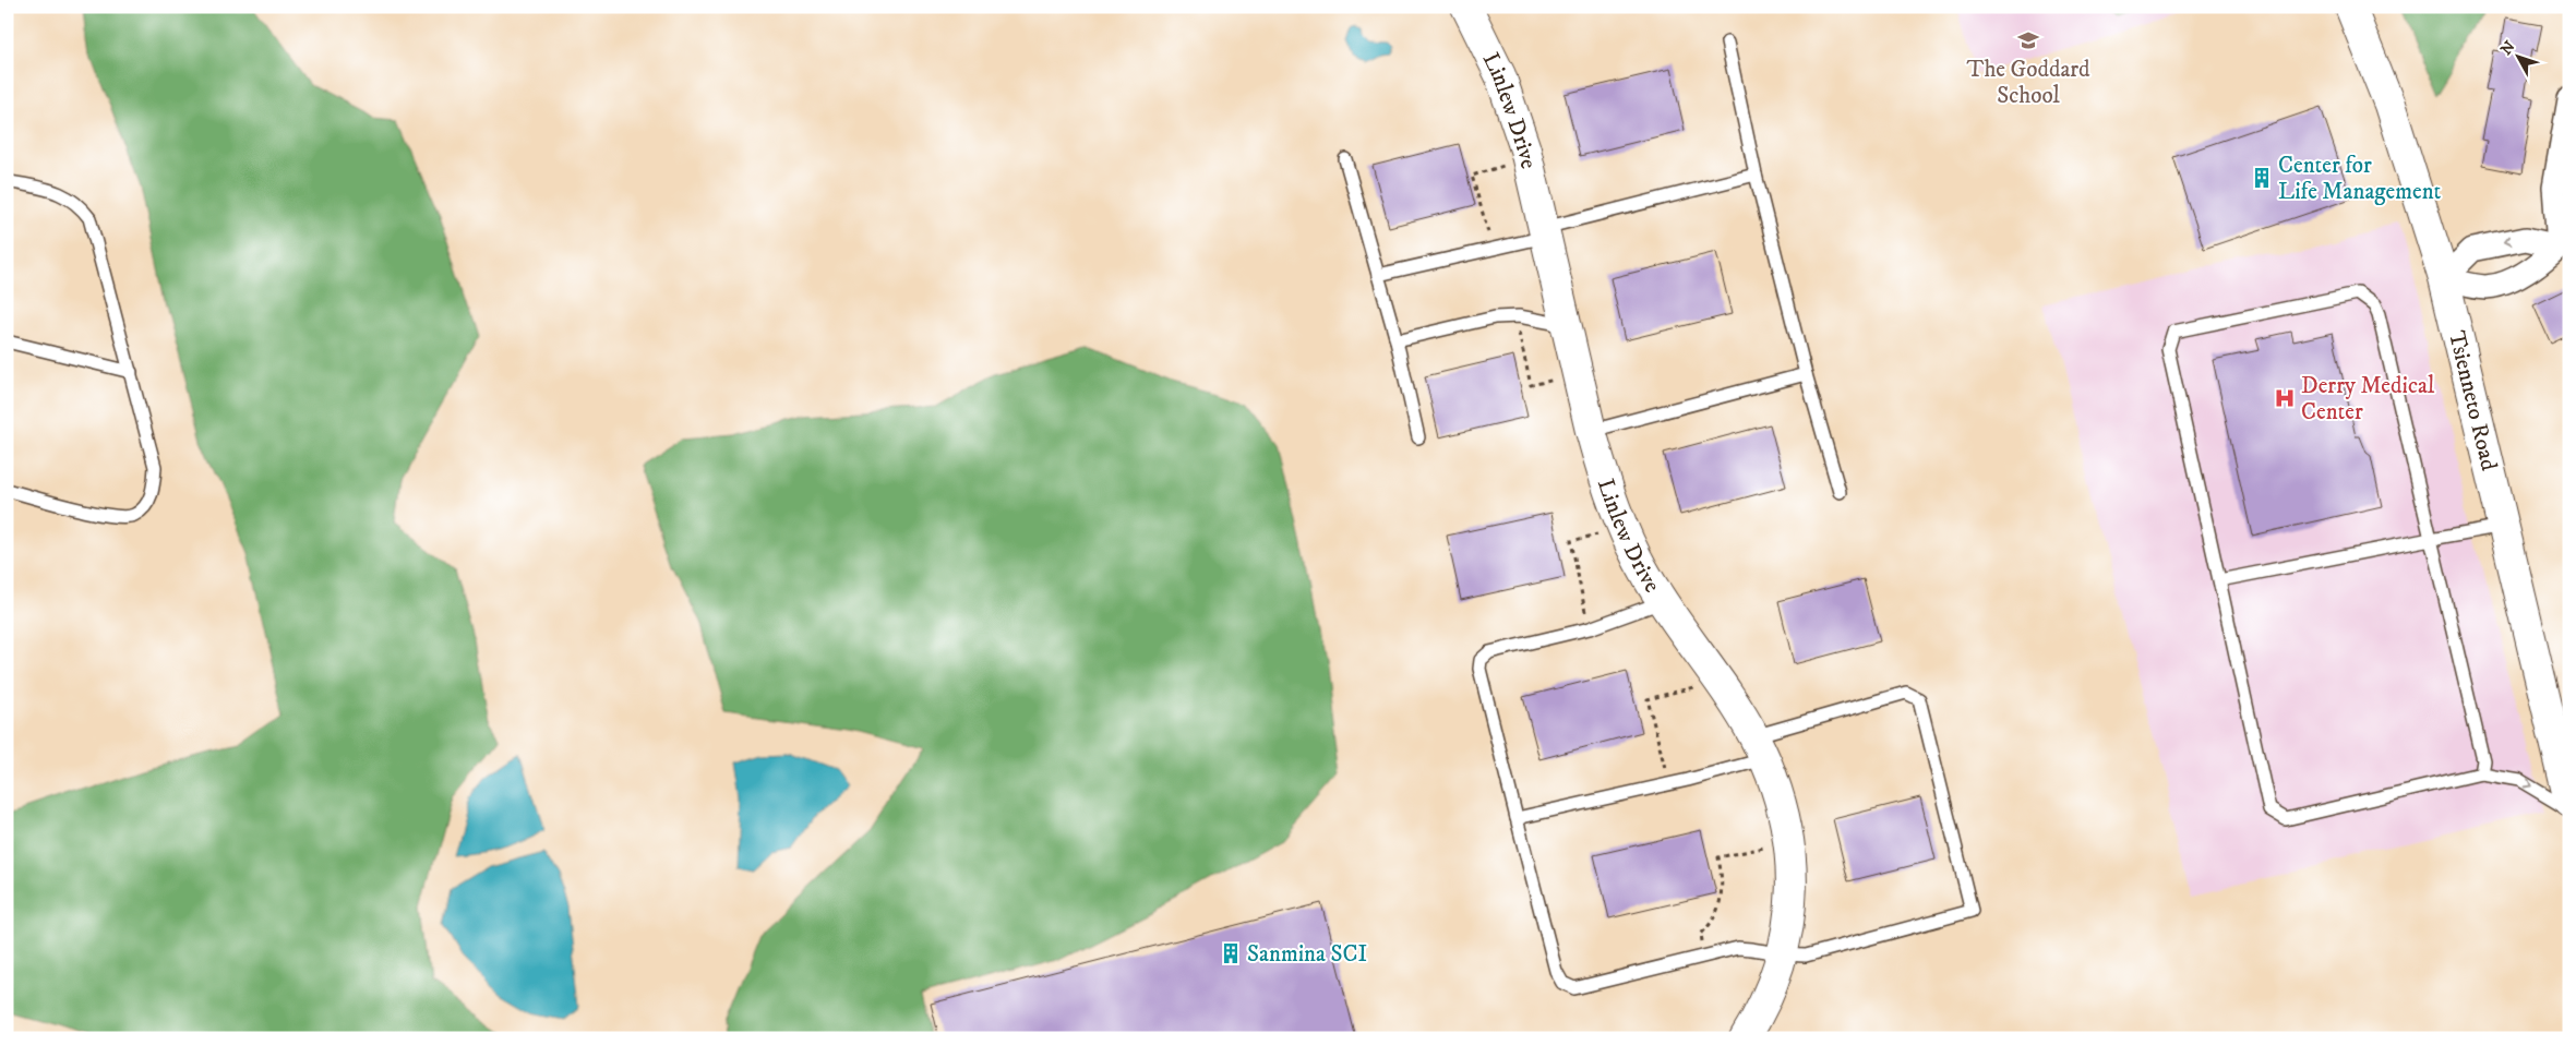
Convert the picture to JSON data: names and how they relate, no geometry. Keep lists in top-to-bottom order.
{
  "streets": {
    "street": ["Linlew Drive", "Tsienneto Road"]
  },
  "places": {
    "school or university": ["The Goddard School"],
    "building": ["Center for Life Management", "Sanmina SCI"],
    "hospital": ["Derry Medical Center"]
  },
  "north": "top left"
}
